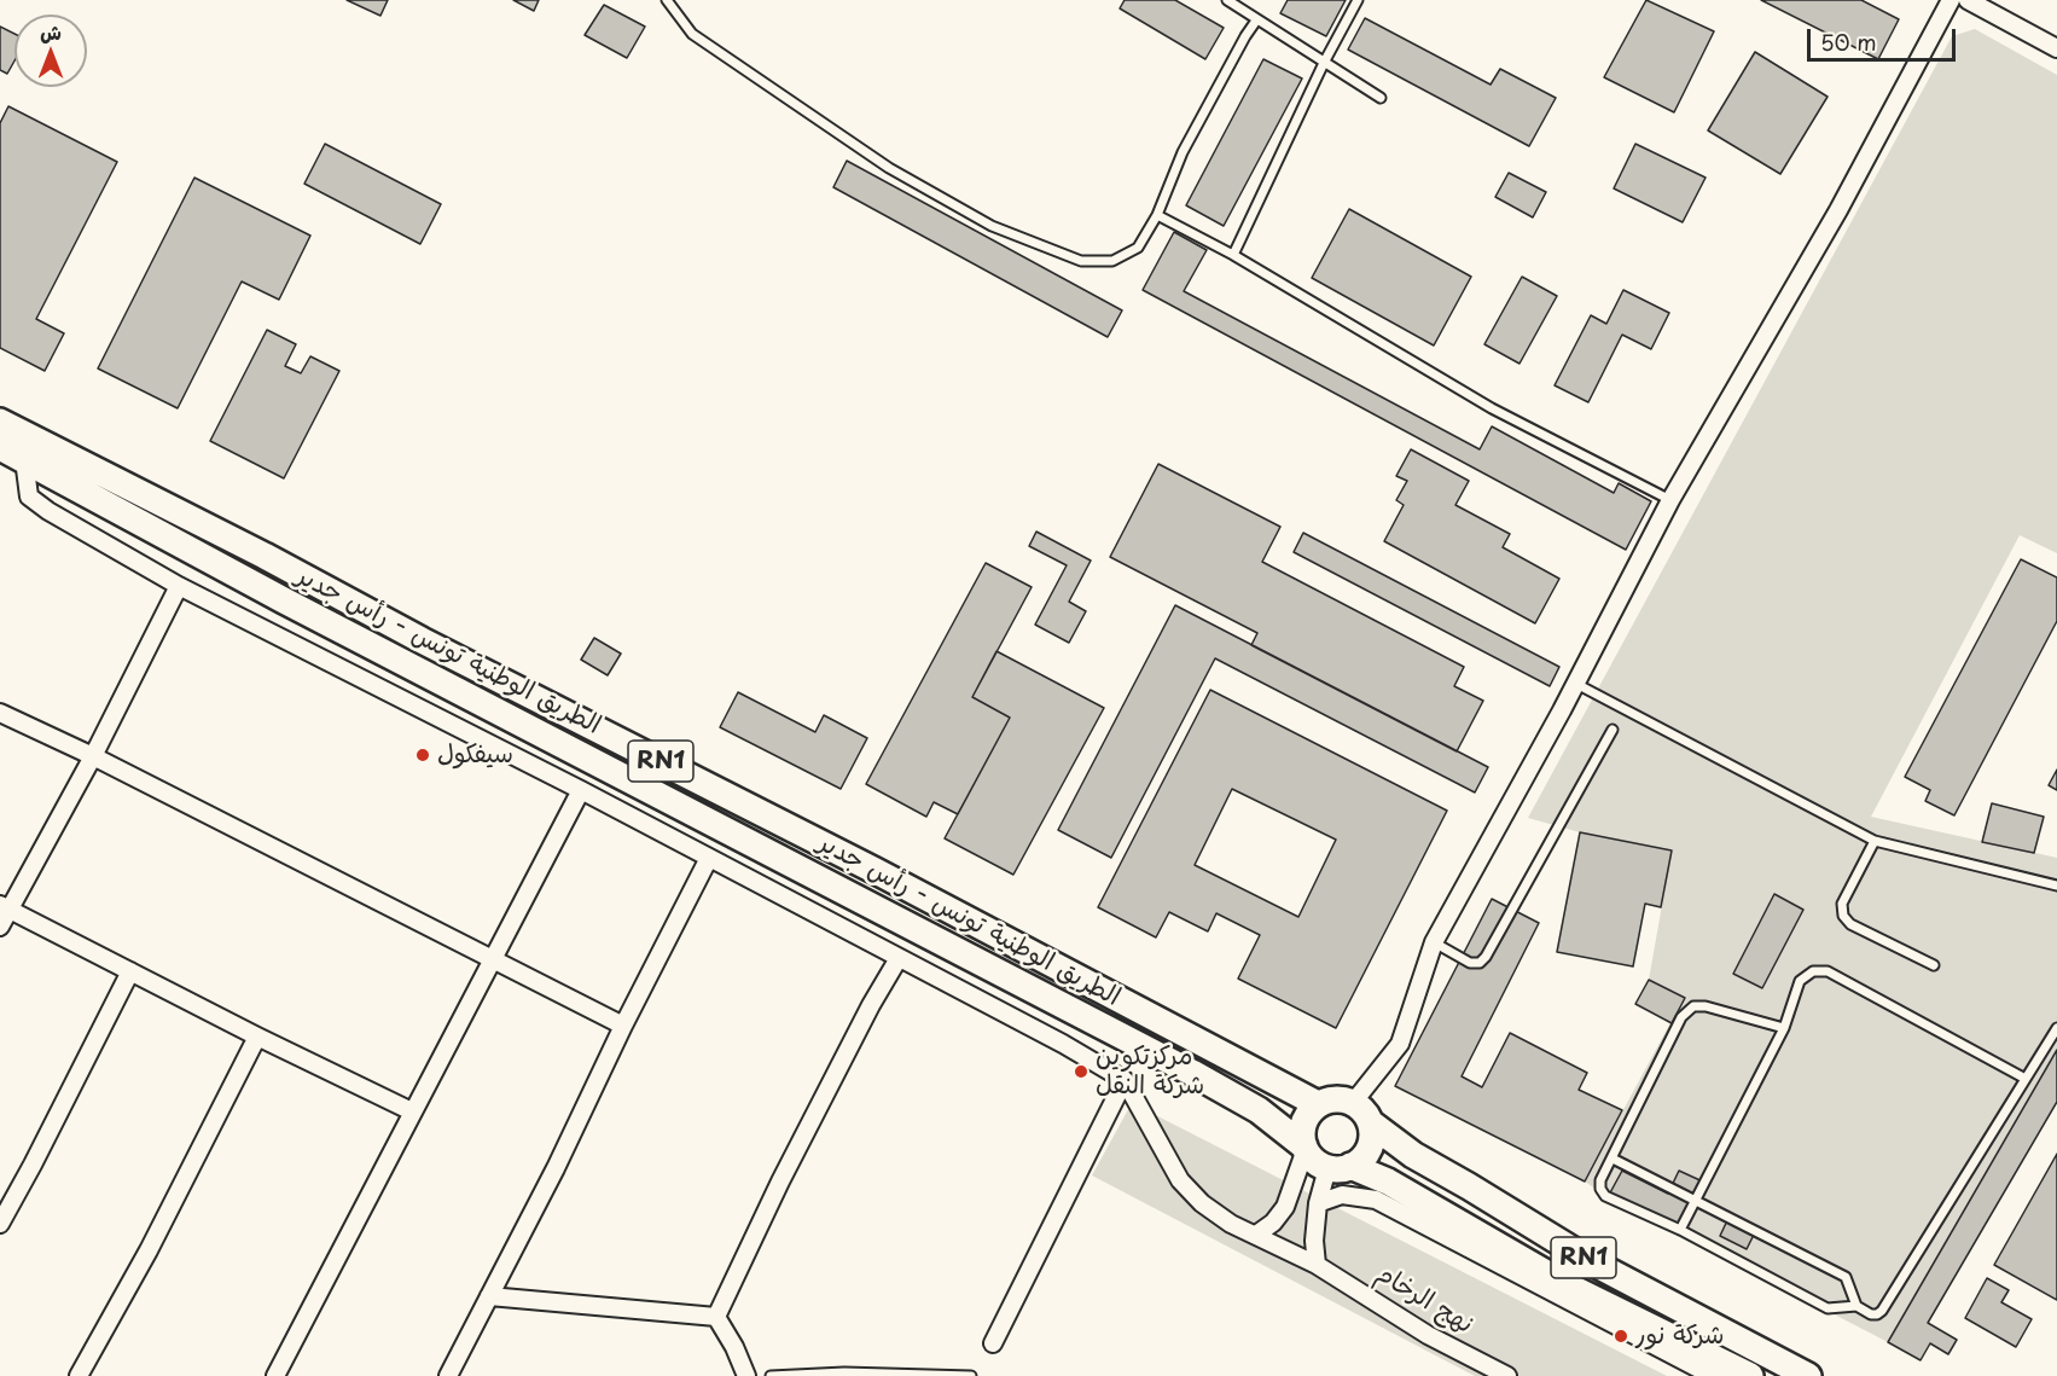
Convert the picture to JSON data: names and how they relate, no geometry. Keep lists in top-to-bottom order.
{
  "streets": {
    "main road": ["الطريق الوطنية تونس - رأس جدير", "RN1"],
    "street": ["نهج الرخام"]
  },
  "crossings": [
    ["الطريق الوطنية تونس - رأس جدير", "RN1"]
  ],
  "places": ["سيفكول", "مركزتكوين شركة النقل", "شركة نور"],
  "scale_bar": "50 m",
  "north": "top"
}
